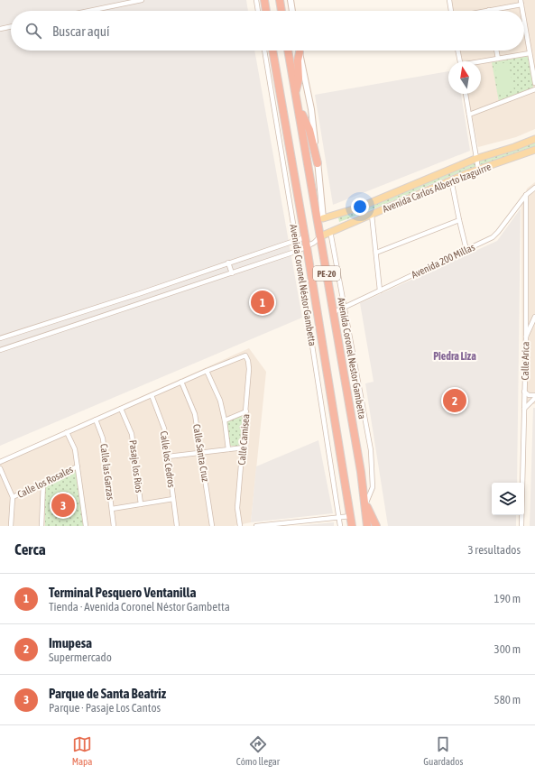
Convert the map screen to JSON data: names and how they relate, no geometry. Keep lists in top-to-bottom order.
{
  "streets": {
    "highway": ["PE-20", "Avenida Coronel Nestor Gambetta"],
    "main road": ["Avenida Carlos Alberto Izaguirre"],
    "street": [
      "Avenida 200 Millas",
      "Avenida Coronel Néstor Gambetta",
      "Calle Arica",
      "Calle Camisea",
      "Calle Santa Cruz",
      "Calle los Cedros",
      "Pasaje los Rios",
      "Calle las Garzas",
      "Calle los Rosales"
    ]
  },
  "crossings": [
    ["Avenida Carlos Alberto Izaguirre", "Avenida Coronel Nestor Gambetta"],
    ["Avenida 200 Millas", "Avenida Coronel Nestor Gambetta"],
    ["Avenida 200 Millas", "Calle Arica"]
  ],
  "districts": ["Piedra Liza"],
  "north": "top",
  "page": {
    "search": "Buscar aquí",
    "pins": ["1", "2", "3"],
    "heading": ["Cerca", "3 resultados"],
    "list": [
      {
        "mark": "1",
        "name": "Terminal Pesquero Ventanilla",
        "note": "Tienda · Avenida Coronel Néstor Gambetta",
        "value": "190 m"
      },
      {
        "mark": "2",
        "name": "Imupesa",
        "note": "Supermercado",
        "value": "300 m"
      },
      {
        "mark": "3",
        "name": "Parque de Santa Beatriz",
        "note": "Parque · Pasaje Los Cantos",
        "value": "580 m"
      }
    ],
    "nav": ["Mapa", "Cómo llegar", "Guardados"]
  }
}
